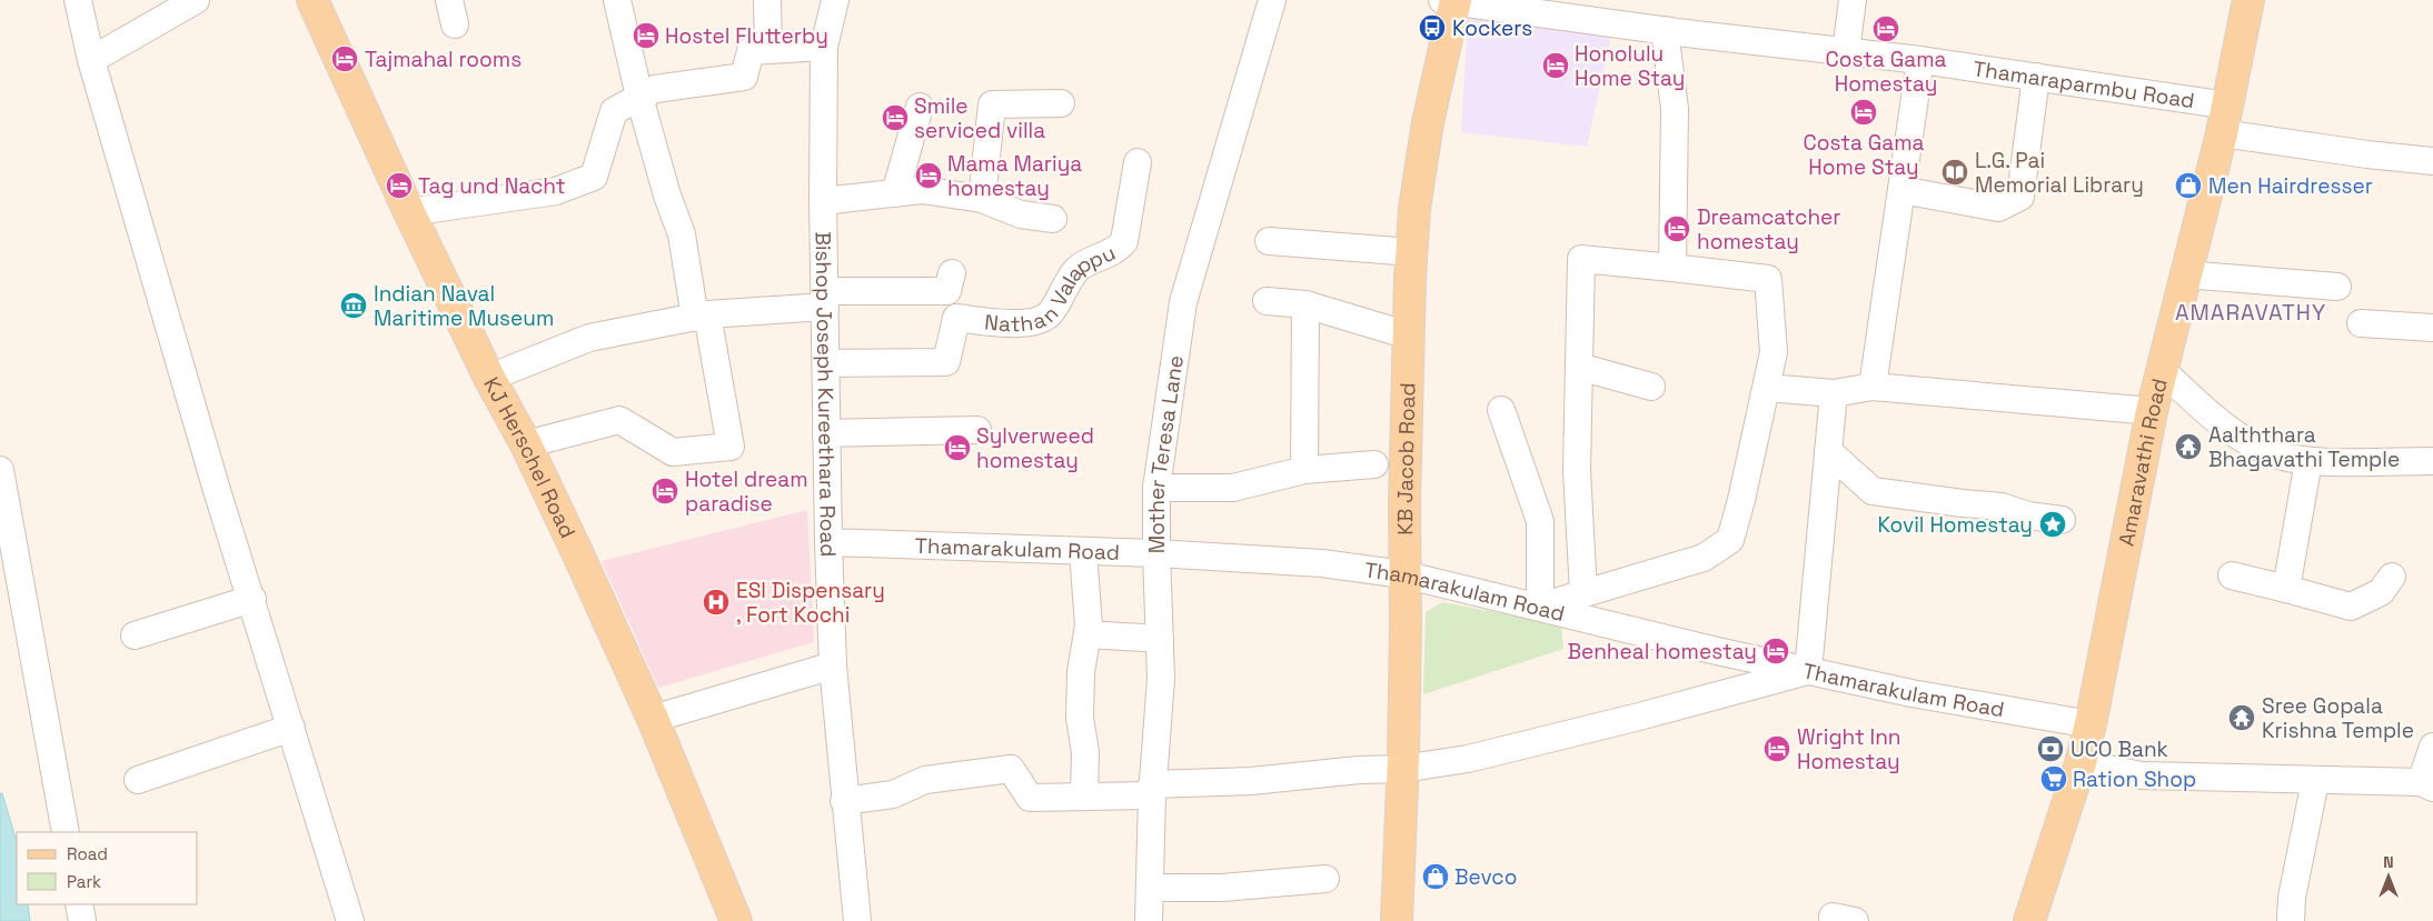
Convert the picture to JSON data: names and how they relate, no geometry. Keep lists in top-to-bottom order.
{
  "streets": {
    "main road": ["KJ Herschel Road", "KB Jacob Road", "Amaravathi Road"],
    "street": [
      "Thamaraparmbu Road",
      "Nathan Valappu",
      "Bishop Joseph Kureethara Road",
      "Mother Teresa Lane",
      "Thamarakulam Road"
    ]
  },
  "crossings": [
    ["Thamaraparmbu Road", "KB Jacob Road"],
    ["Thamaraparmbu Road", "Amaravathi Road"],
    ["Nathan Valappu", "Bishop Joseph Kureethara Road"],
    ["Bishop Joseph Kureethara Road", "Thamarakulam Road"],
    ["Mother Teresa Lane", "Thamarakulam Road"],
    ["KB Jacob Road", "Thamarakulam Road"],
    ["Amaravathi Road", "Thamarakulam Road"]
  ],
  "districts": ["AMARAVATHY"],
  "places": {
    "bus stop": ["Kockers"],
    "hotel": [
      "Costa Gama Homestay",
      "Hostel Flutterby",
      "Tajmahal rooms",
      "Honolulu Home Stay",
      "Costa Gama Home Stay",
      "Smile serviced villa",
      "Mama Mariya homestay",
      "Tag und Nacht",
      "Dreamcatcher homestay",
      "Sylverweed homestay",
      "Hotel dream paradise",
      "Benheal homestay",
      "Wright Inn Homestay"
    ],
    "library": ["L.G. Pai Memorial Library"],
    "shop": ["Men Hairdresser", "Bevco"],
    "museum": ["Indian Naval Maritime Museum"],
    "temple": ["Aalththara Bhagavathi Temple", "Sree Gopala Krishna Temple"],
    "place": ["Kovil Homestay"],
    "hospital": ["ESI Dispensary , Fort Kochi"],
    "bank": ["UCO Bank"],
    "supermarket": ["Ration Shop"]
  },
  "legend": ["Road", "Park"],
  "north": "top"
}
